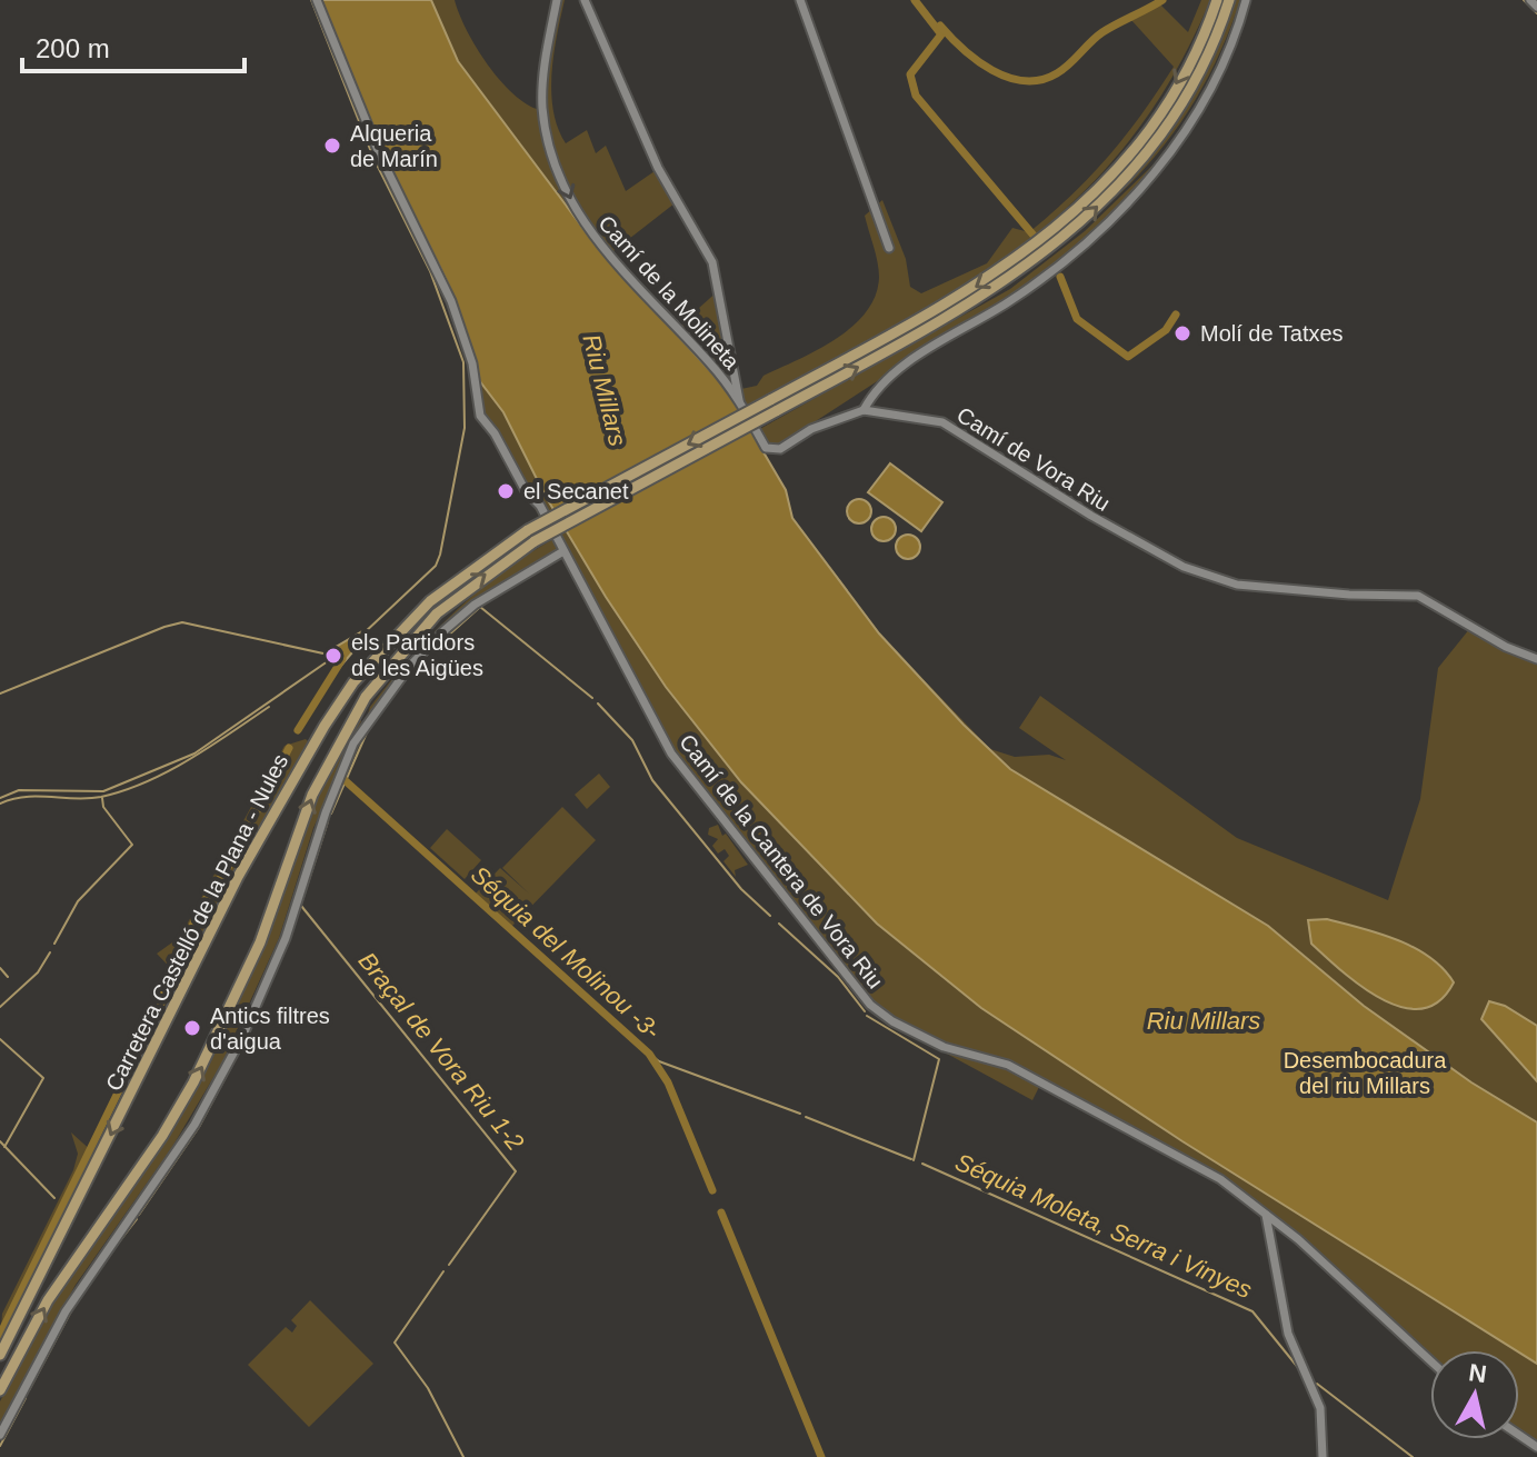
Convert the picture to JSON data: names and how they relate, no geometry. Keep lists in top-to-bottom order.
{
  "streets": {
    "main road": ["Carretera Castelló de la Plana - Nules"],
    "street": ["Camí de la Molineta", "Camí de Vora Riu", "Camí de la Cantera de Vora Riu"]
  },
  "crossings": [
    ["Camí de la Molineta", "Camí de Vora Riu"]
  ],
  "one_way": ["Camí de la Molineta"],
  "water": [
    "Riu Millars",
    "Séquia del Molinou -3-",
    "Braçal de Vora Riu 1-2",
    "Séquia Moleta, Serra i Vinyes"
  ],
  "parks": ["Desembocadura del riu Millars"],
  "places": [
    "Alqueria de Marín",
    "Molí de Tatxes",
    "el Secanet",
    "els Partidors de les Aigües",
    "Antics filtres d'aigua"
  ],
  "scale_bar": "200 m",
  "north": "top"
}
